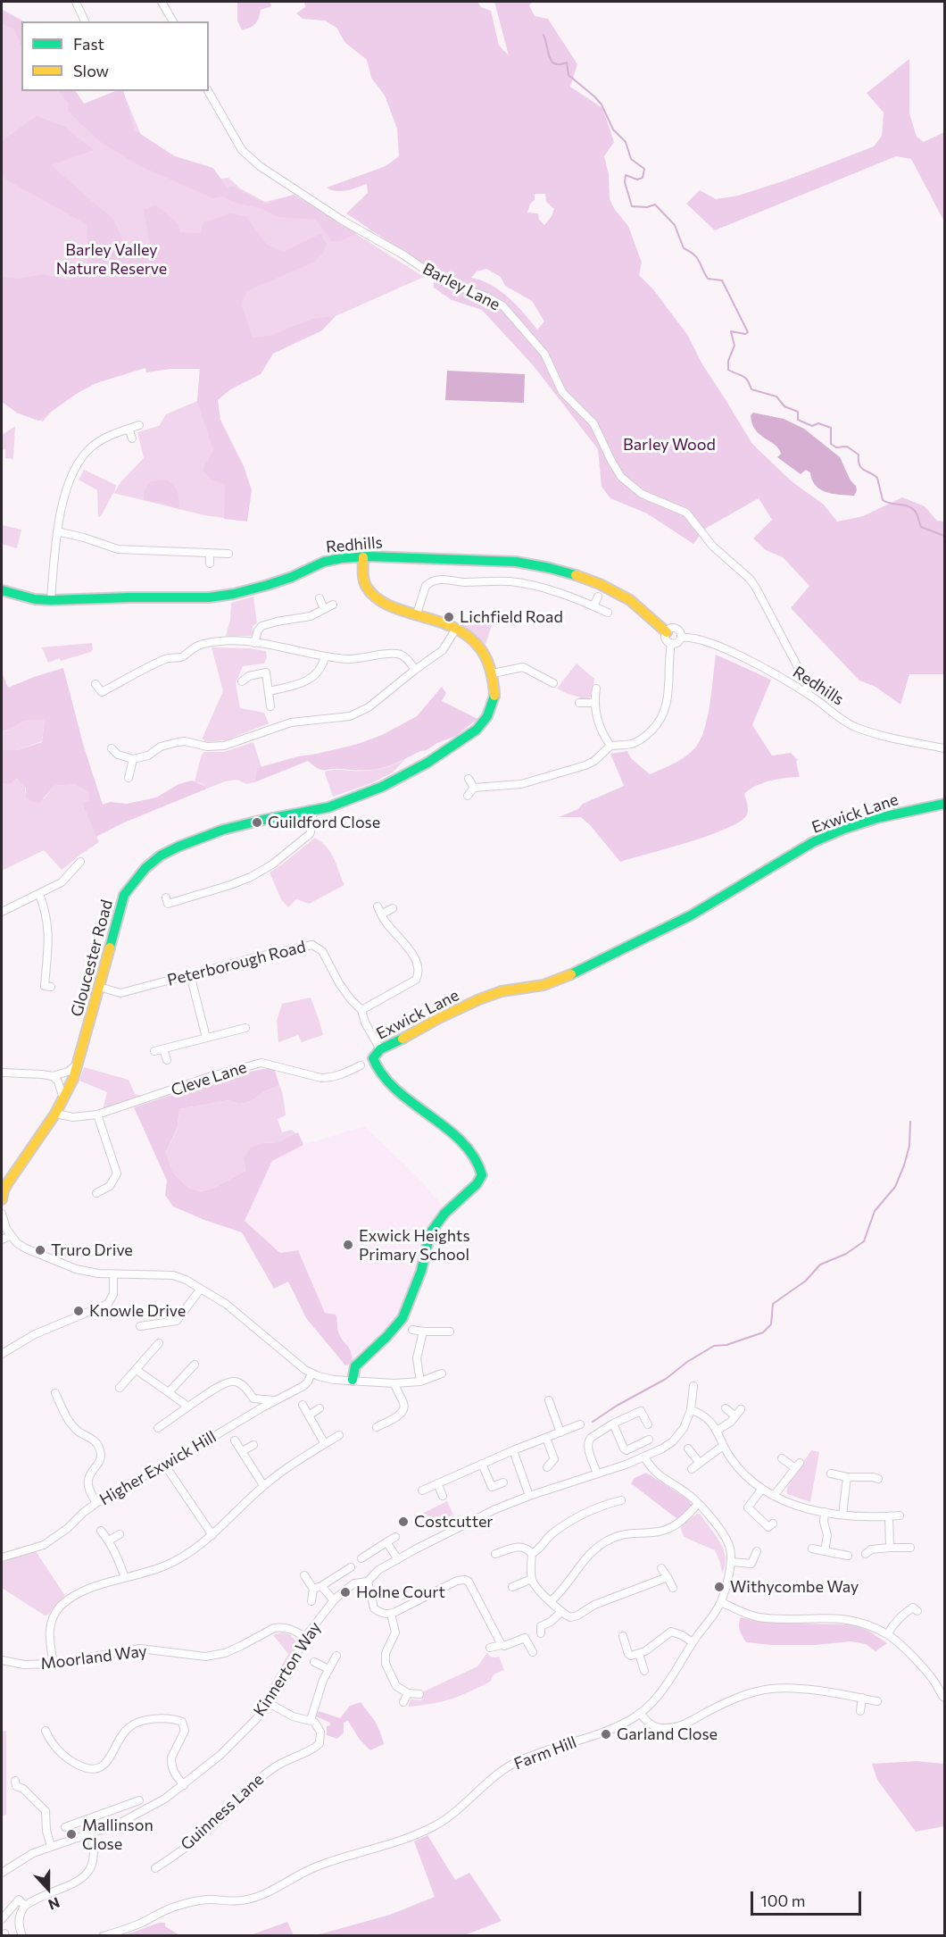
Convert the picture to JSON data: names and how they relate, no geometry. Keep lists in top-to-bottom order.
{
  "streets": {
    "street": [
      "Barley Lane",
      "Redhills",
      "Exwick Lane",
      "Gloucester Road",
      "Peterborough Road",
      "Cleve Lane",
      "Higher Exwick Hill",
      "Moorland Way",
      "Kinnerton Way",
      "Farm Hill",
      "Guinness Lane"
    ]
  },
  "crossings": [
    ["Barley Lane", "Redhills"],
    ["Exwick Lane", "Peterborough Road"],
    ["Gloucester Road", "Peterborough Road"],
    ["Gloucester Road", "Cleve Lane"],
    ["Moorland Way", "Kinnerton Way"],
    ["Kinnerton Way", "Farm Hill"]
  ],
  "parks": ["Barley Valley Nature Reserve", "Barley Wood"],
  "places": [
    "Lichfield Road",
    "Guildford Close",
    "Exwick Heights Primary School",
    "Truro Drive",
    "Knowle Drive",
    "Costcutter",
    "Withycombe Way",
    "Holne Court",
    "Garland Close",
    "Mallinson Close"
  ],
  "legend": ["Fast", "Slow"],
  "scale_bar": "100 m",
  "north": "bottom"
}
